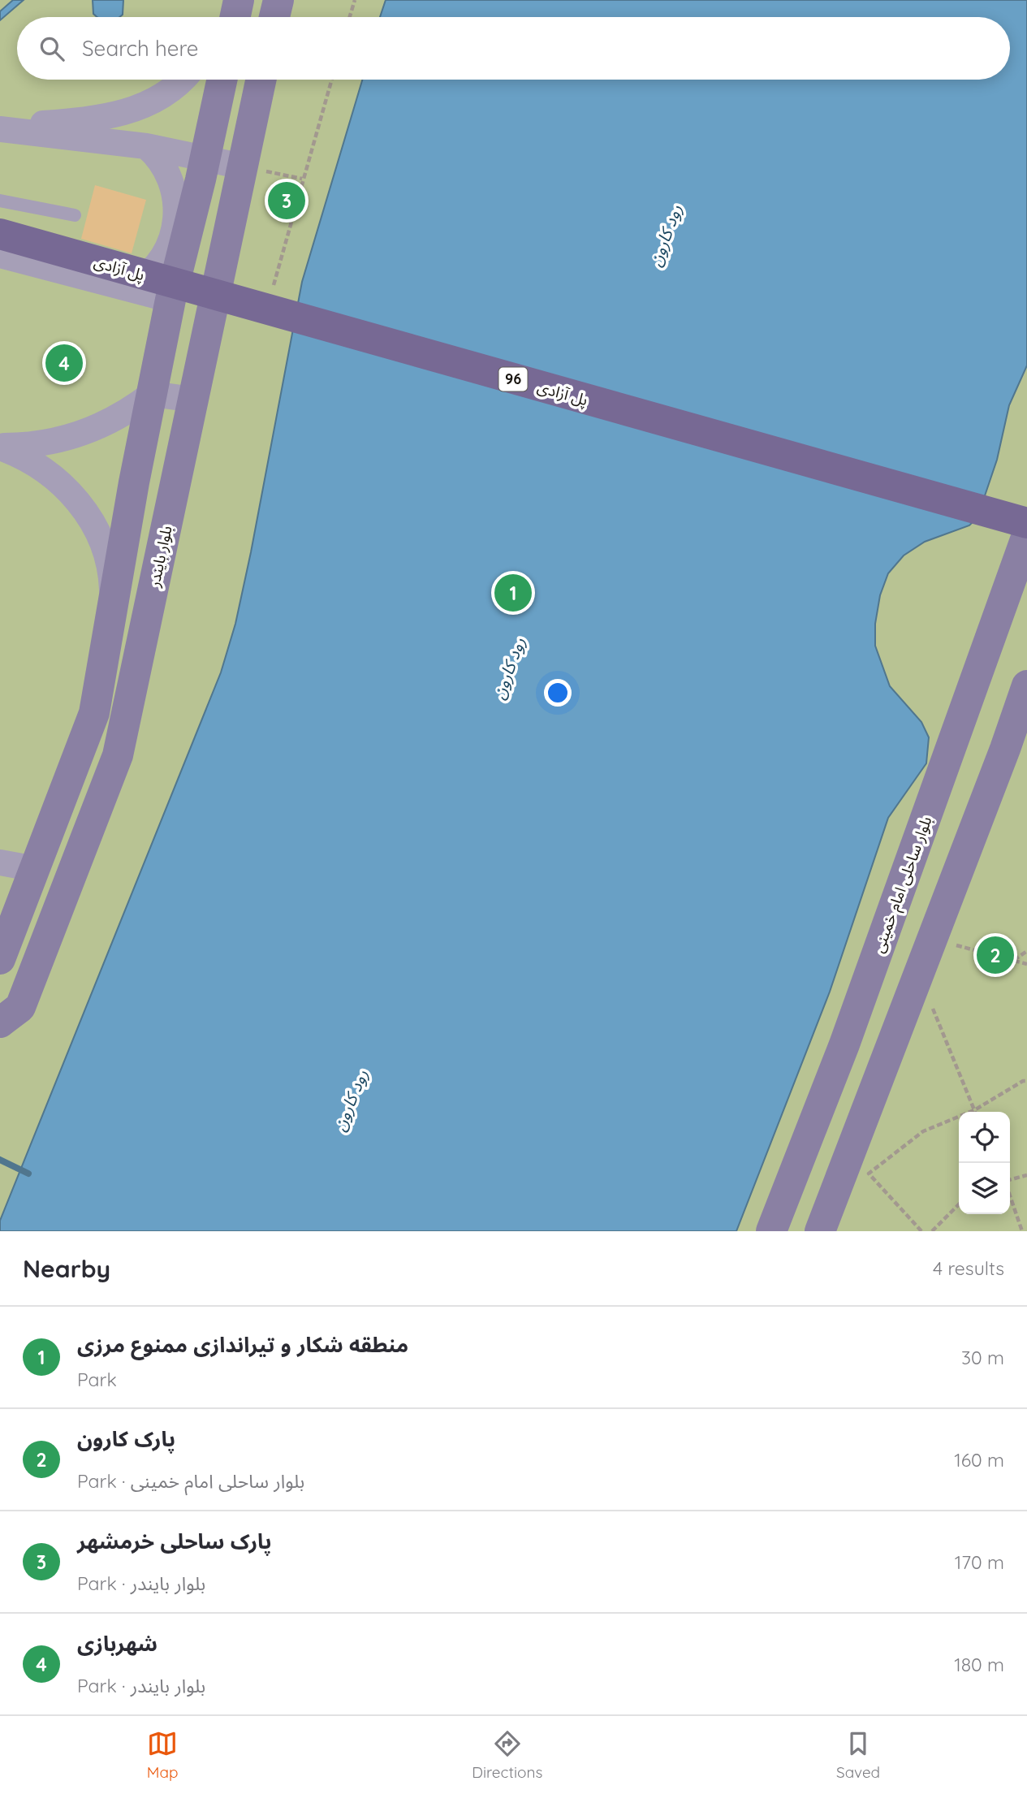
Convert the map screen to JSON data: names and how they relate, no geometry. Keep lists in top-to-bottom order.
{
  "streets": {
    "main road": ["پل آزادی", "96"],
    "street": ["بلوار بایندر", "بلوار ساحلی امام خمینی"]
  },
  "crossings": [
    ["پل آزادی", "بلوار ساحلی امام خمینی"]
  ],
  "water": ["رود کارون"],
  "page": {
    "search": "Search here",
    "pins": [
      "3",
      "4",
      "1",
      "2"
    ],
    "heading": ["Nearby", "4 results"],
    "list": [
      {
        "mark": "1",
        "name": "منطقه شکار و تیراندازی ممنوع مرزی",
        "note": "Park",
        "value": "30 m"
      },
      {
        "mark": "2",
        "name": "پارک کارون",
        "note": "Park · بلوار ساحلی امام خمینی",
        "value": "160 m"
      },
      {
        "mark": "3",
        "name": "پارک ساحلی خرمشهر",
        "note": "Park · بلوار بایندر",
        "value": "170 m"
      },
      {
        "mark": "4",
        "name": "شهربازی",
        "note": "Park · بلوار بایندر",
        "value": "180 m"
      }
    ],
    "nav": ["Map", "Directions", "Saved"]
  }
}
